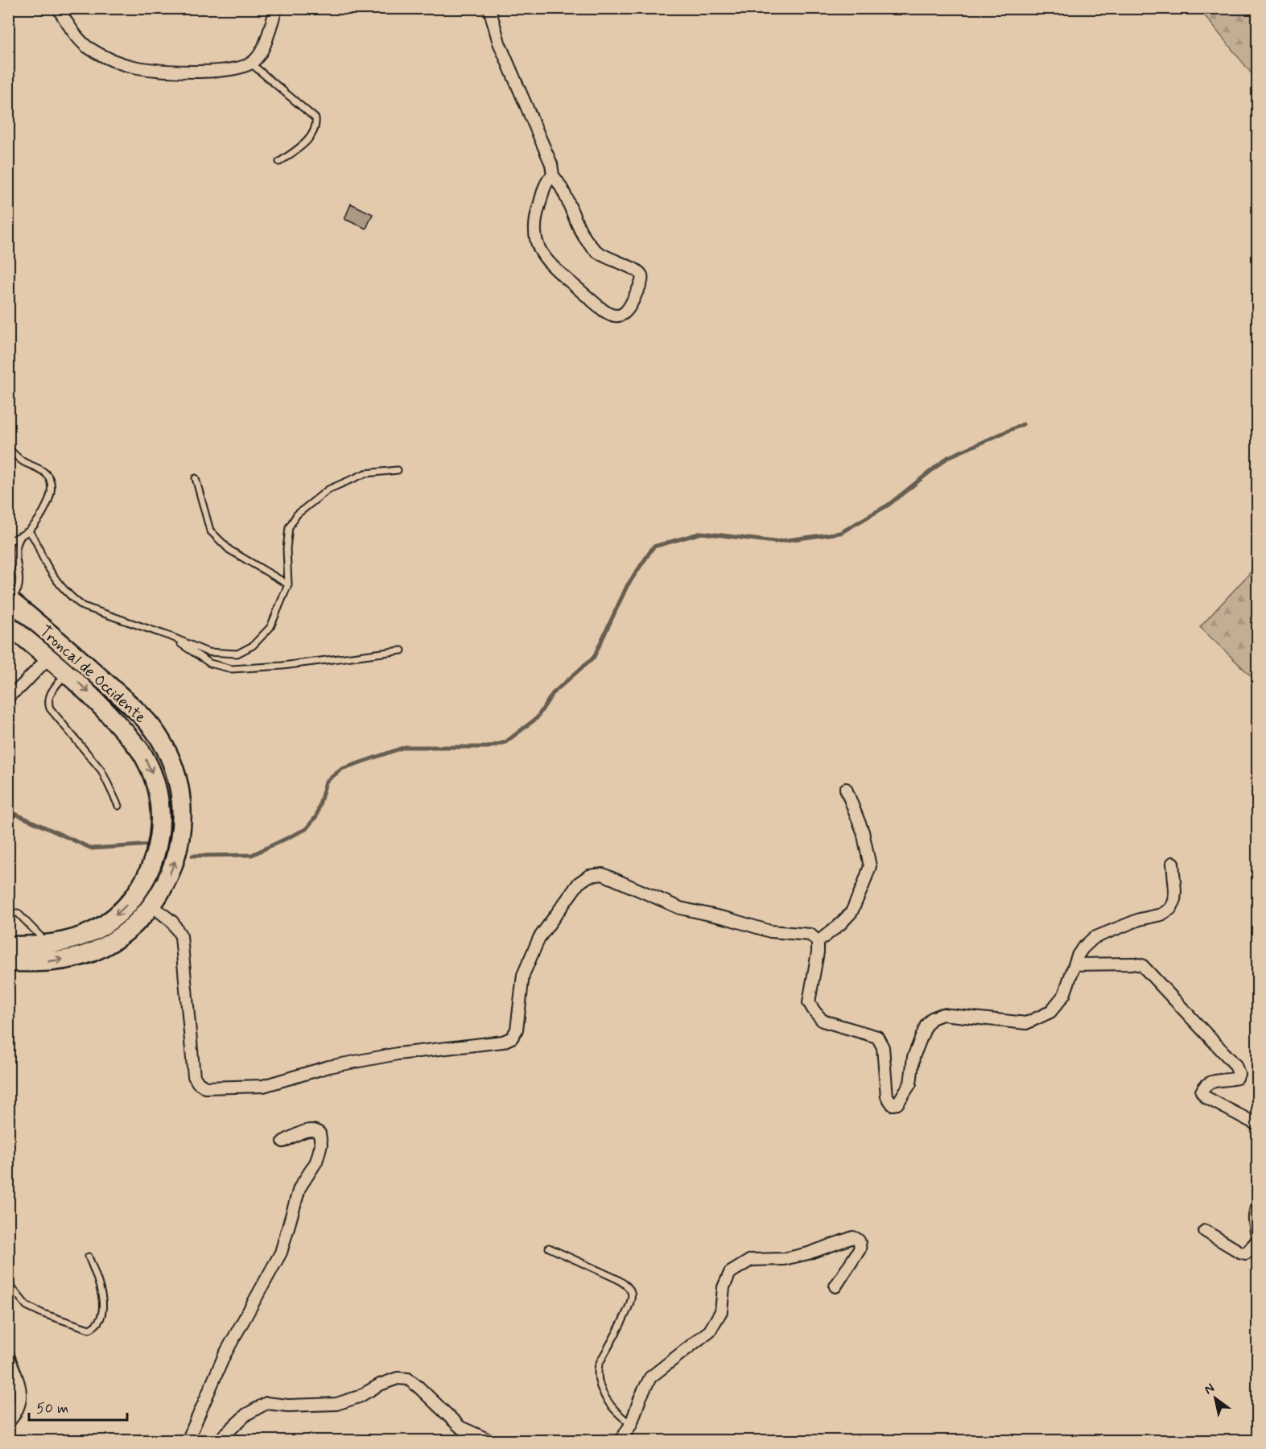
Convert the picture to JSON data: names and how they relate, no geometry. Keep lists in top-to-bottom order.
{
  "streets": {
    "highway": ["Troncal de Occidente"]
  },
  "scale_bar": "50 m",
  "north": "top left"
}
